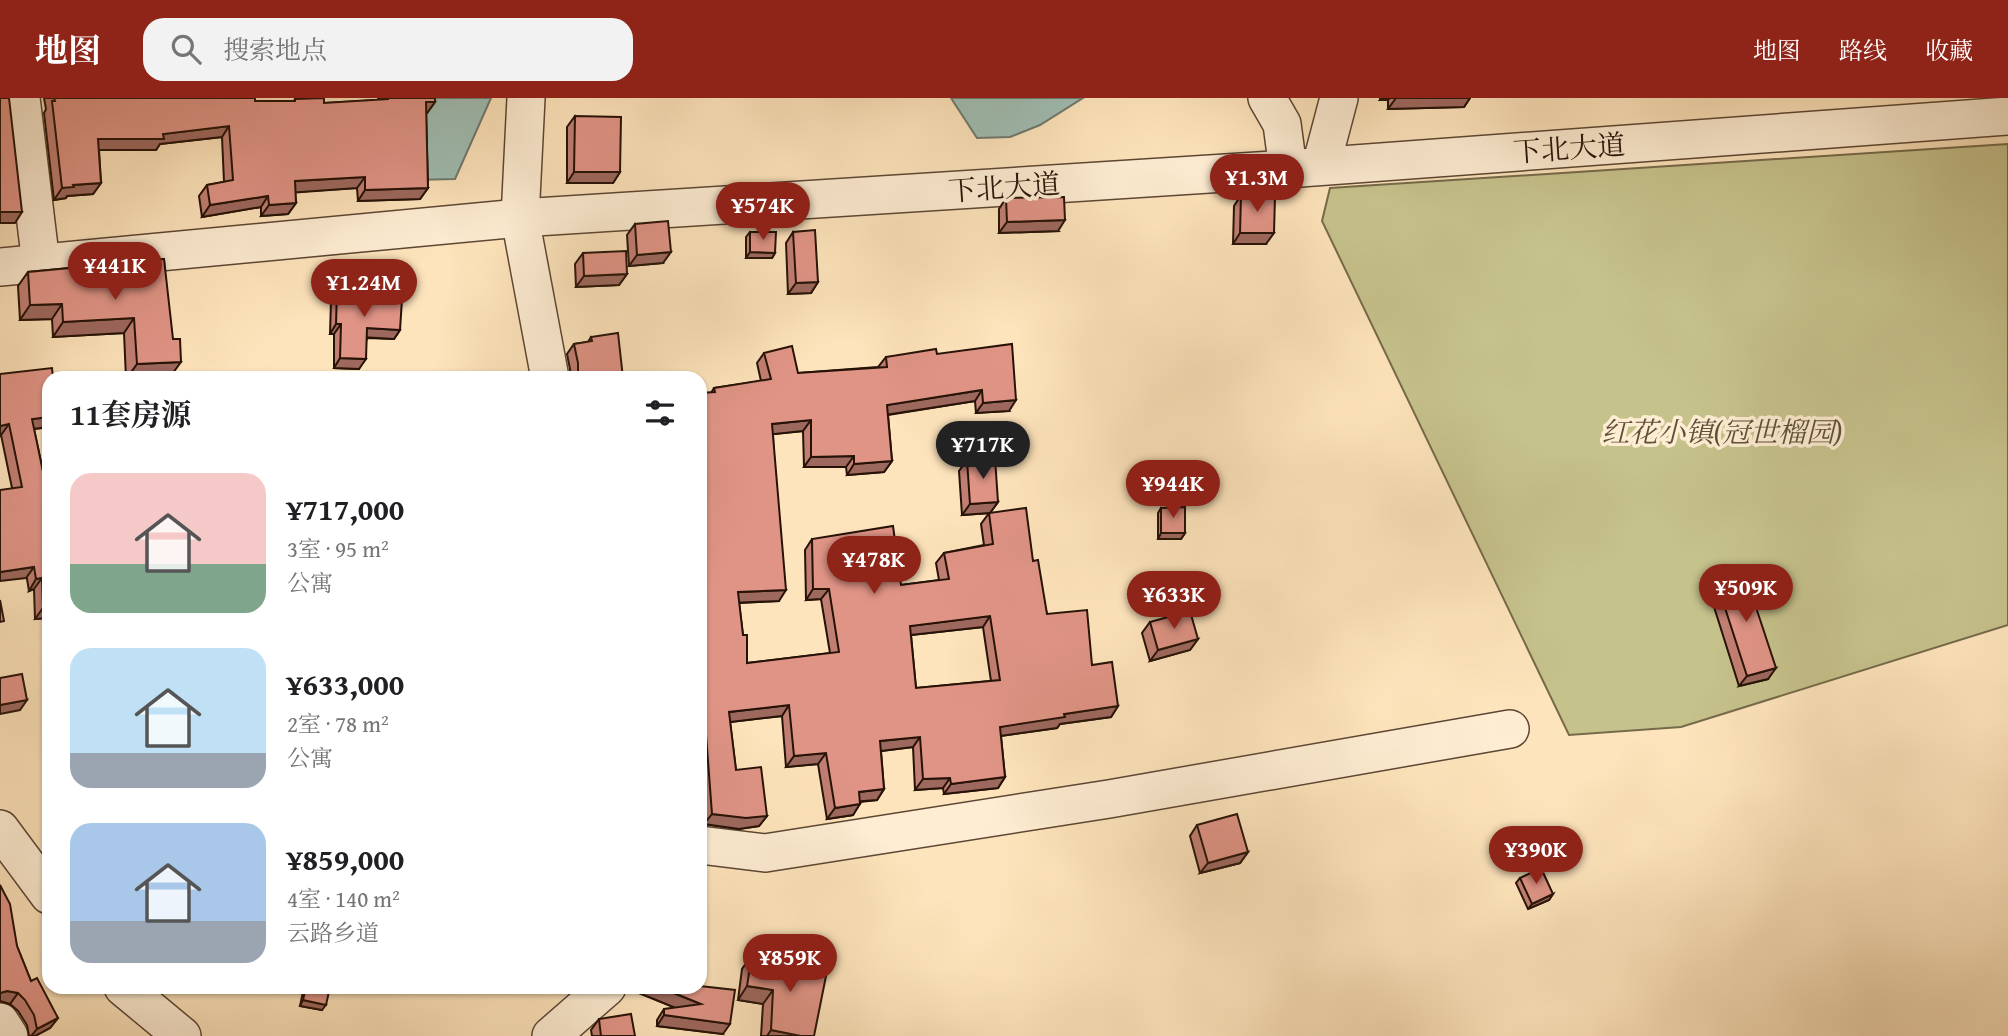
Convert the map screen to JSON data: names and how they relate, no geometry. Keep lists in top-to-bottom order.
{
  "streets": {
    "street": ["下北大道"]
  },
  "parks": ["红花小镇(冠世榴园)"],
  "page": {
    "header": "地图",
    "search": "搜索地点",
    "nav": ["地图", "路线", "收藏"],
    "price": [
      "¥1.3M",
      "¥574K",
      "¥441K",
      "¥1.24M",
      "¥717K",
      "¥944K",
      "¥478K",
      "¥509K",
      "¥633K",
      "¥390K",
      "¥859K"
    ],
    "heading": "11套房源",
    "list": [
      {
        "name": "¥717,000",
        "note": "3室 · 95 m² · 公寓"
      },
      {
        "name": "¥633,000",
        "note": "2室 · 78 m² · 公寓"
      },
      {
        "name": "¥859,000",
        "note": "4室 · 140 m² · 云路乡道"
      }
    ]
  }
}
